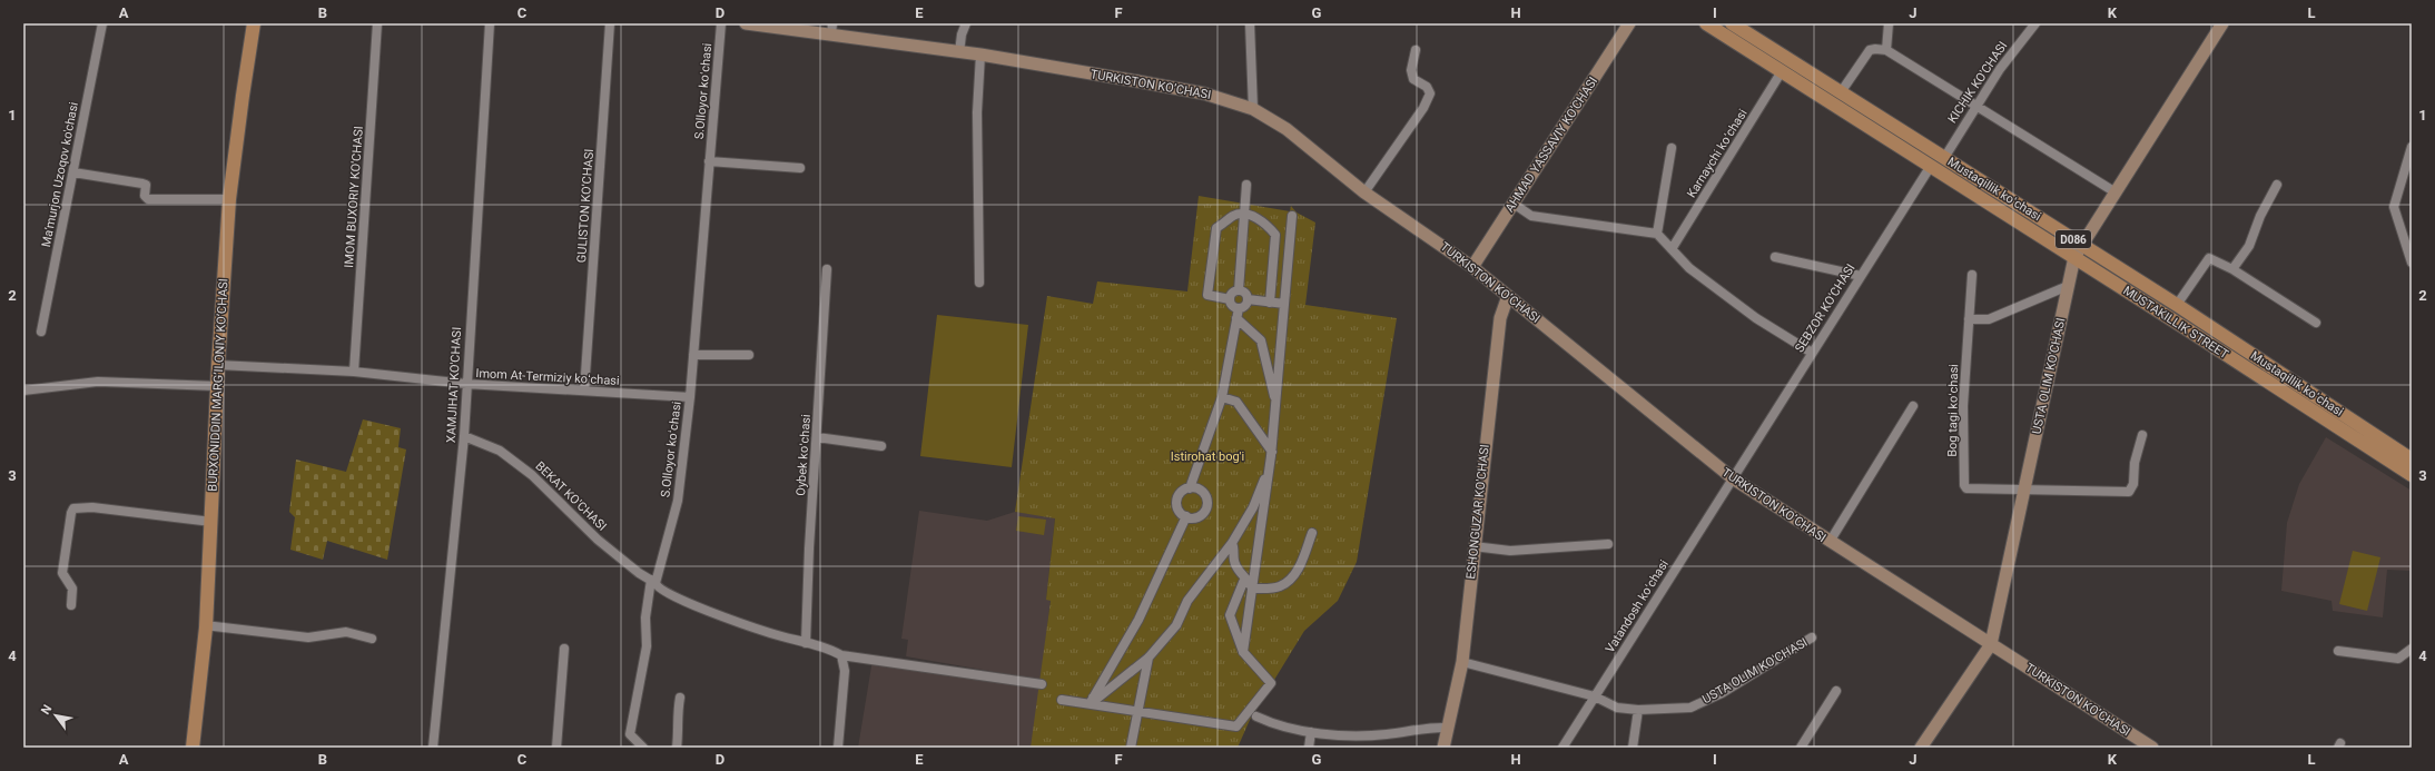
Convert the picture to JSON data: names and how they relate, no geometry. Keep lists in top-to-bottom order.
{
  "streets": {
    "main road": [
      "TURKISTON KO’CHASI",
      "AHMAD YASSAVIY KO'CHASI",
      "Mustaqillik koʻchasi",
      "D086",
      "MUSTAKILLIK STREET",
      "USTA OLIM KO'CHASI",
      "BURXONIDDIN MARG’ILONIY KO’CHASI",
      "ESHONGUZAR KO'CHASI"
    ],
    "street": [
      "KICHIK KO'CHASI",
      "S.Olloyor koʻchasi",
      "Karnaychi koʻchasi",
      "Maʼmurjon Uzoqov ko'chasi",
      "IMOM BUXORIY KO'CHASI",
      "GULISTON KO'CHASI",
      "SEBZOR KO'CHASI",
      "Imom At-Termiziy koʻchasi",
      "XAMJIHAT KO'CHASI",
      "Bog tagi koʻchasi",
      "Oybek koʻchasi",
      "BEKAT KO'CHASI",
      "Vatandosh koʻchasi"
    ]
  },
  "crossings": [
    ["KICHIK KO'CHASI", "Mustaqillik koʻchasi"],
    ["TURKISTON KO’CHASI", "AHMAD YASSAVIY KO'CHASI"],
    ["TURKISTON KO’CHASI", "SEBZOR KO'CHASI"],
    ["TURKISTON KO’CHASI", "USTA OLIM KO'CHASI"],
    ["TURKISTON KO’CHASI", "ESHONGUZAR KO'CHASI"],
    ["TURKISTON KO’CHASI", "Vatandosh koʻchasi"],
    ["S.Olloyor koʻchasi", "Imom At-Termiziy koʻchasi"],
    ["S.Olloyor koʻchasi", "BEKAT KO'CHASI"],
    ["Karnaychi koʻchasi", "Mustaqillik koʻchasi"],
    ["Mustaqillik koʻchasi", "SEBZOR KO'CHASI"],
    ["Mustaqillik koʻchasi", "MUSTAKILLIK STREET"],
    ["Mustaqillik koʻchasi", "USTA OLIM KO'CHASI"],
    ["IMOM BUXORIY KO'CHASI", "Imom At-Termiziy koʻchasi"],
    ["GULISTON KO'CHASI", "Imom At-Termiziy koʻchasi"],
    ["SEBZOR KO'CHASI", "Vatandosh koʻchasi"],
    ["MUSTAKILLIK STREET", "USTA OLIM KO'CHASI"],
    ["USTA OLIM KO'CHASI", "Bog tagi koʻchasi"],
    ["USTA OLIM KO'CHASI", "ESHONGUZAR KO'CHASI"],
    ["USTA OLIM KO'CHASI", "Vatandosh koʻchasi"],
    ["Imom At-Termiziy koʻchasi", "BURXONIDDIN MARG’ILONIY KO’CHASI"],
    ["Imom At-Termiziy koʻchasi", "XAMJIHAT KO'CHASI"],
    ["XAMJIHAT KO'CHASI", "BEKAT KO'CHASI"]
  ],
  "parks": ["Istirohat bog'i"],
  "north": "top left",
  "grid": {
    "columns": [
      "A",
      "B",
      "C",
      "D",
      "E",
      "F",
      "G",
      "H",
      "I",
      "J",
      "K",
      "L"
    ],
    "rows": [
      "1",
      "2",
      "3",
      "4"
    ]
  }
}
